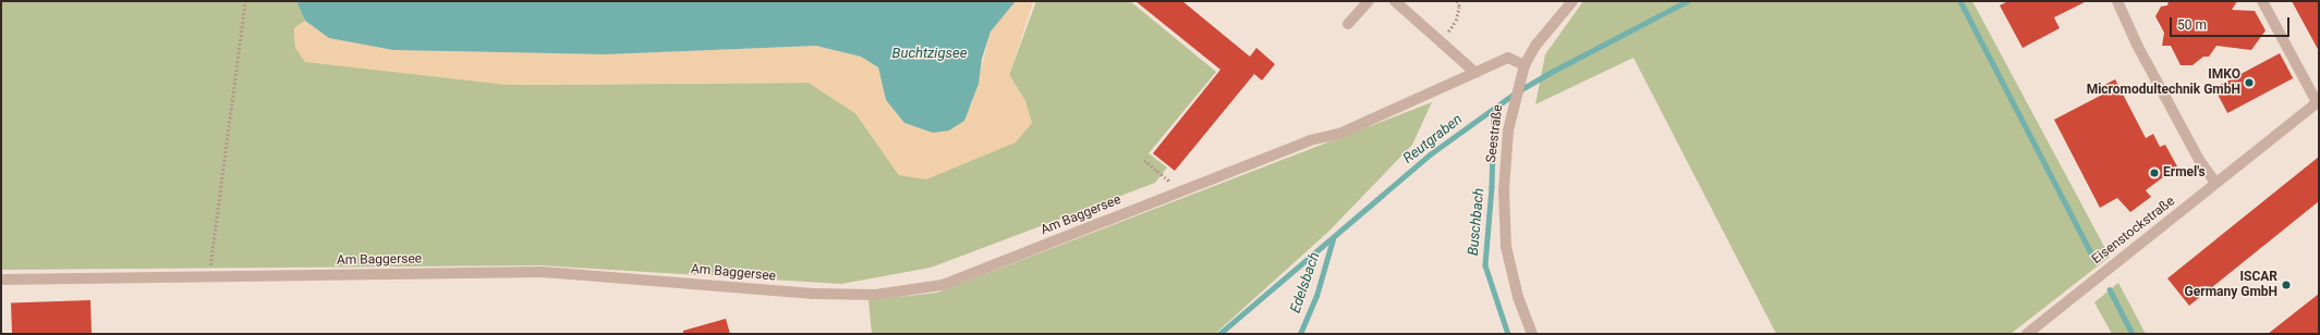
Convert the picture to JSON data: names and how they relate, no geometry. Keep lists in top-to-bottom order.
{
  "streets": {
    "street": ["Seestraße", "Am Baggersee", "Eisenstockstraße"]
  },
  "water": [
    "Buchtzigsee",
    "Reutgraben",
    "Buschbach",
    "Edelsbach"
  ],
  "places": ["IMKO Micromodultechnik GmbH", "Ermel's", "ISCAR Germany GmbH"],
  "scale_bar": "50 m"
}
